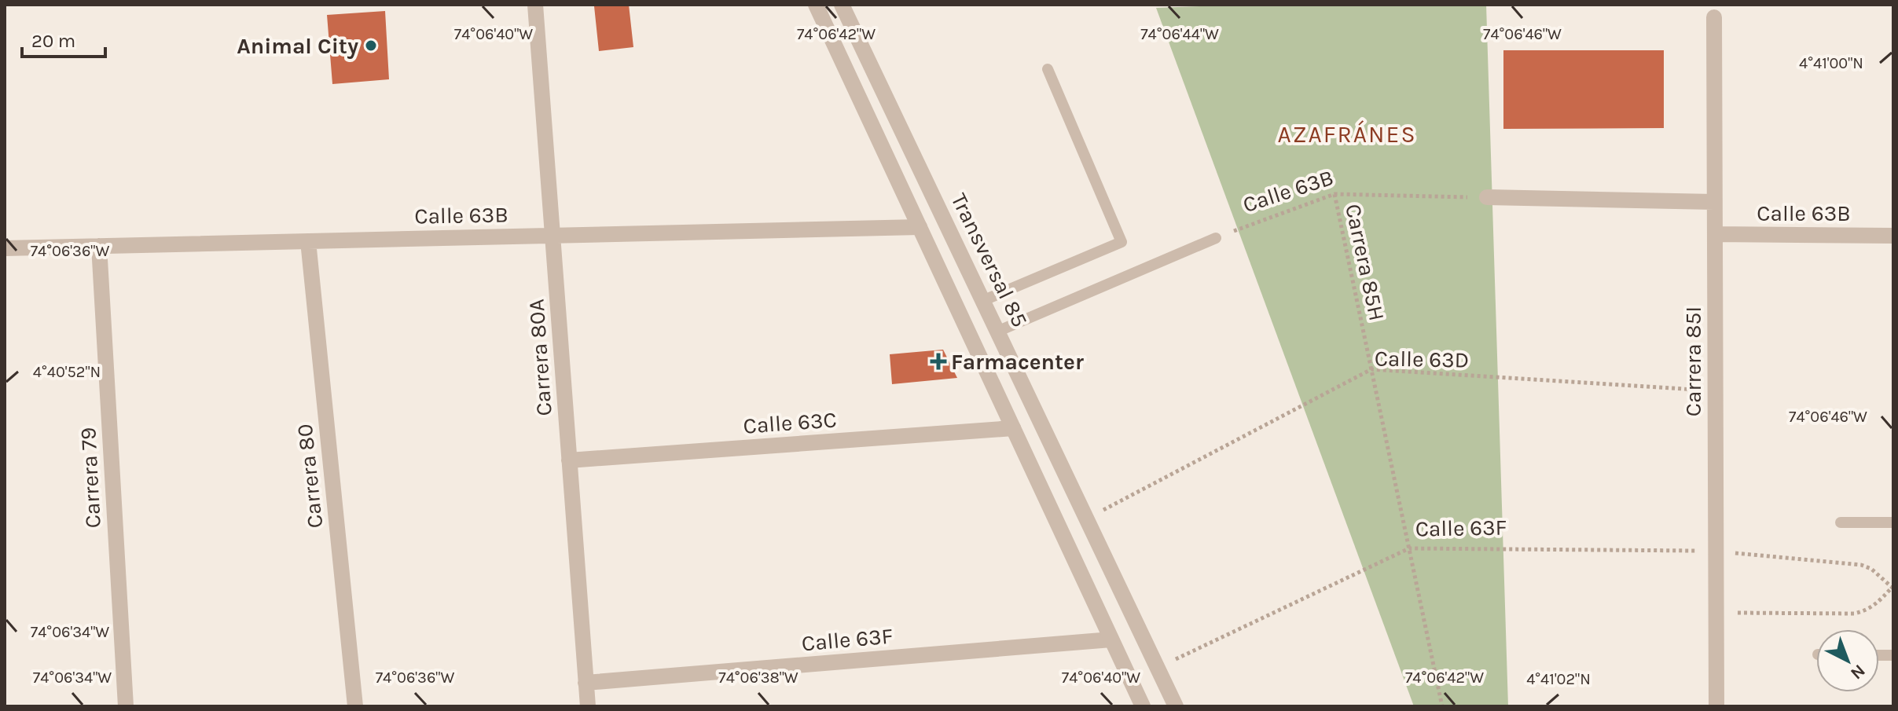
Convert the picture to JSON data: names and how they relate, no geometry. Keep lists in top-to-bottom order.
{
  "streets": {
    "street": [
      "Calle 63B",
      "Transversal 85",
      "Carrera 80A",
      "Carrera 85I",
      "Calle 63C",
      "Carrera 80",
      "Carrera 79",
      "Calle 63F"
    ],
    "path": ["Carrera 85H", "Calle 63D"]
  },
  "crossings": [
    ["Calle 63B", "Carrera 85H"],
    ["Calle 63B", "Carrera 80A"],
    ["Calle 63B", "Carrera 85I"],
    ["Calle 63B", "Carrera 80"],
    ["Calle 63B", "Carrera 79"],
    ["Transversal 85", "Calle 63D"],
    ["Transversal 85", "Calle 63F"],
    ["Carrera 85H", "Calle 63D"],
    ["Carrera 85H", "Calle 63F"],
    ["Carrera 80A", "Calle 63C"],
    ["Carrera 80A", "Calle 63F"],
    ["Calle 63D", "Carrera 85I"],
    ["Carrera 85I", "Calle 63F"]
  ],
  "districts": ["AZAFRÁNES"],
  "places": {
    "other": ["Animal City"],
    "health": ["Farmacenter"]
  },
  "scale_bar": "20 m",
  "north": "bottom right",
  "coordinates": [
    "74°06'40\"W",
    "74°06'42\"W",
    "74°06'44\"W",
    "74°06'46\"W",
    "4°41'00\"N",
    "74°06'36\"W",
    "4°40'52\"N",
    "74°06'34\"W",
    "74°06'38\"W",
    "4°41'02\"N"
  ]
}
